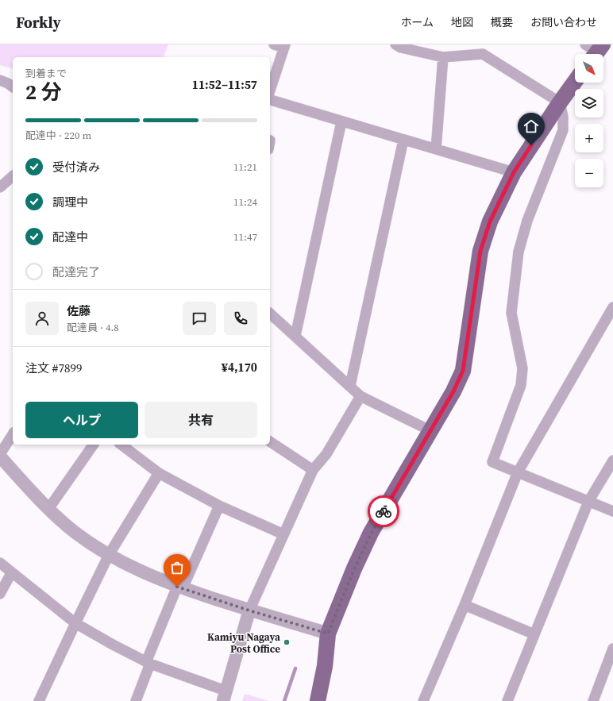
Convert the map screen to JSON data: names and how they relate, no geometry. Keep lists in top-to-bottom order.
{
  "places": ["Kamiyu Nagaya Post Office"],
  "north": "bottom right",
  "page": {
    "header": "Forkly",
    "nav": [
      "ホーム",
      "地図",
      "概要",
      "お問い合わせ"
    ],
    "map_buttons": ["+", "−"],
    "heading": ["2 分", "到着まで", "11:52–11:57"],
    "panel": [
      "佐藤",
      "配達員 · 4.8",
      "注文 #7899",
      "¥4,170"
    ],
    "bar": "配達中 · 220 m",
    "list": [
      ["受付済み", "11:21"],
      ["調理中", "11:24"],
      ["配達中", "11:47"],
      "配達完了"
    ],
    "buttons": ["ヘルプ", "共有"]
  }
}
